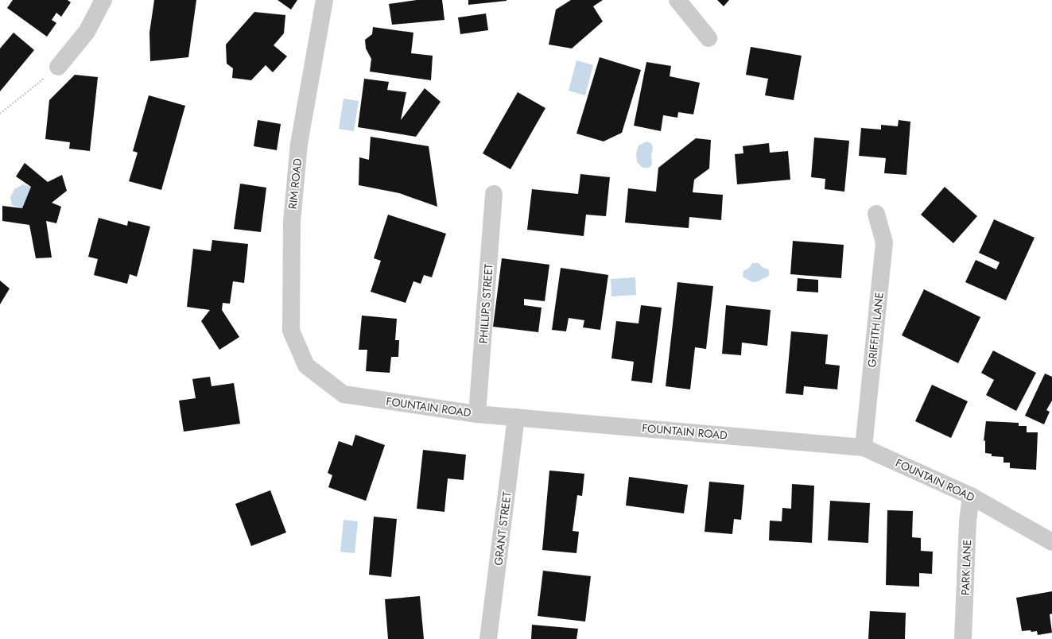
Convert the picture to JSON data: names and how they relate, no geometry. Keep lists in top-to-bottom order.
{
  "streets": {
    "street": [
      "RIM ROAD",
      "PHILLIPS STREET",
      "GRIFFITH LANE",
      "FOUNTAIN ROAD",
      "GRANT STREET",
      "PARK LANE"
    ]
  },
  "crossings": [
    ["RIM ROAD", "FOUNTAIN ROAD"],
    ["PHILLIPS STREET", "FOUNTAIN ROAD"],
    ["GRIFFITH LANE", "FOUNTAIN ROAD"],
    ["FOUNTAIN ROAD", "GRANT STREET"],
    ["FOUNTAIN ROAD", "PARK LANE"]
  ]
}
